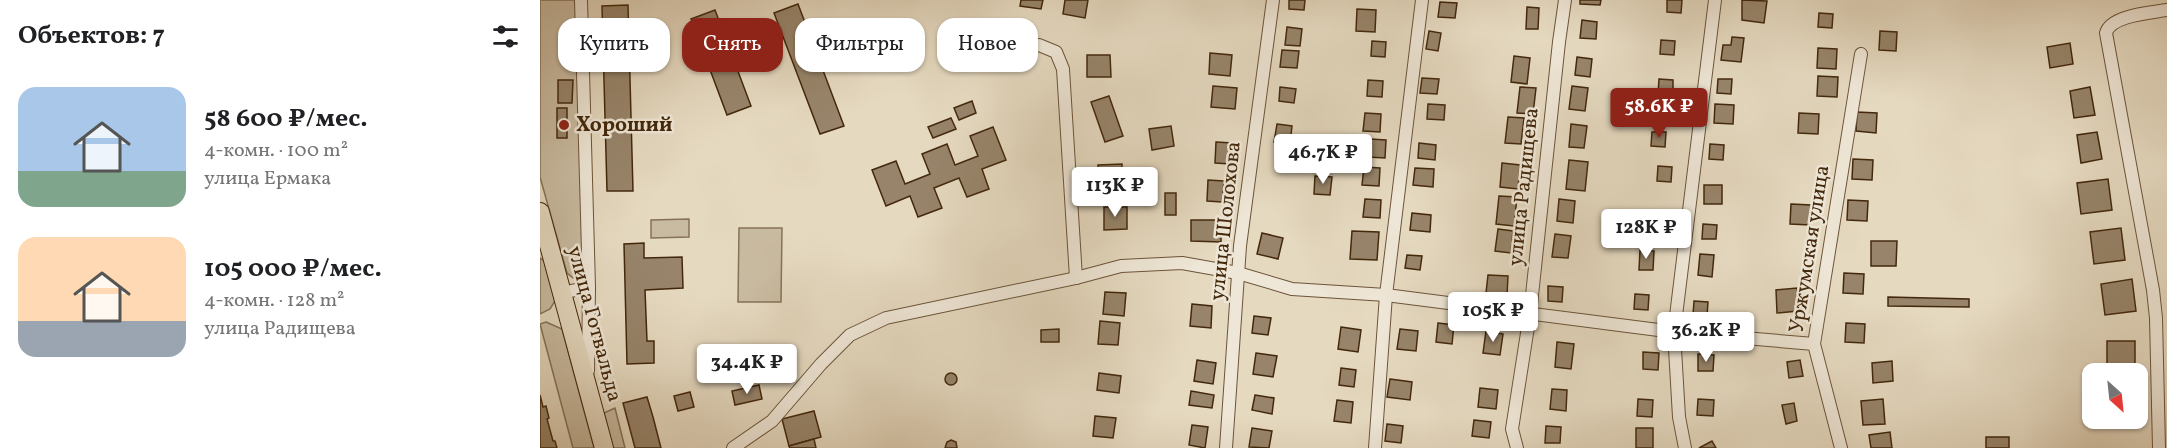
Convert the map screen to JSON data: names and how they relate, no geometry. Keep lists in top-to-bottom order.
{
  "streets": {
    "main road": ["улица Готвальда"],
    "street": ["улица Радищева", "улица Шолохова", "Уржумская улица"]
  },
  "places": ["Хороший"],
  "north": "bottom right",
  "page": {
    "heading": "Объектов: 7",
    "chip": [
      "Купить",
      "Снять",
      "Фильтры",
      "Новое"
    ],
    "list": [
      {
        "name": "58 600 ₽/мес.",
        "note": "4-комн. · 100 m² · улица Ермака"
      },
      {
        "name": "105 000 ₽/мес.",
        "note": "4-комн. · 128 m² · улица Радищева"
      }
    ],
    "price": [
      "58.6K ₽",
      "46.7K ₽",
      "113K ₽",
      "128K ₽",
      "105K ₽",
      "36.2K ₽",
      "34.4K ₽"
    ]
  }
}
